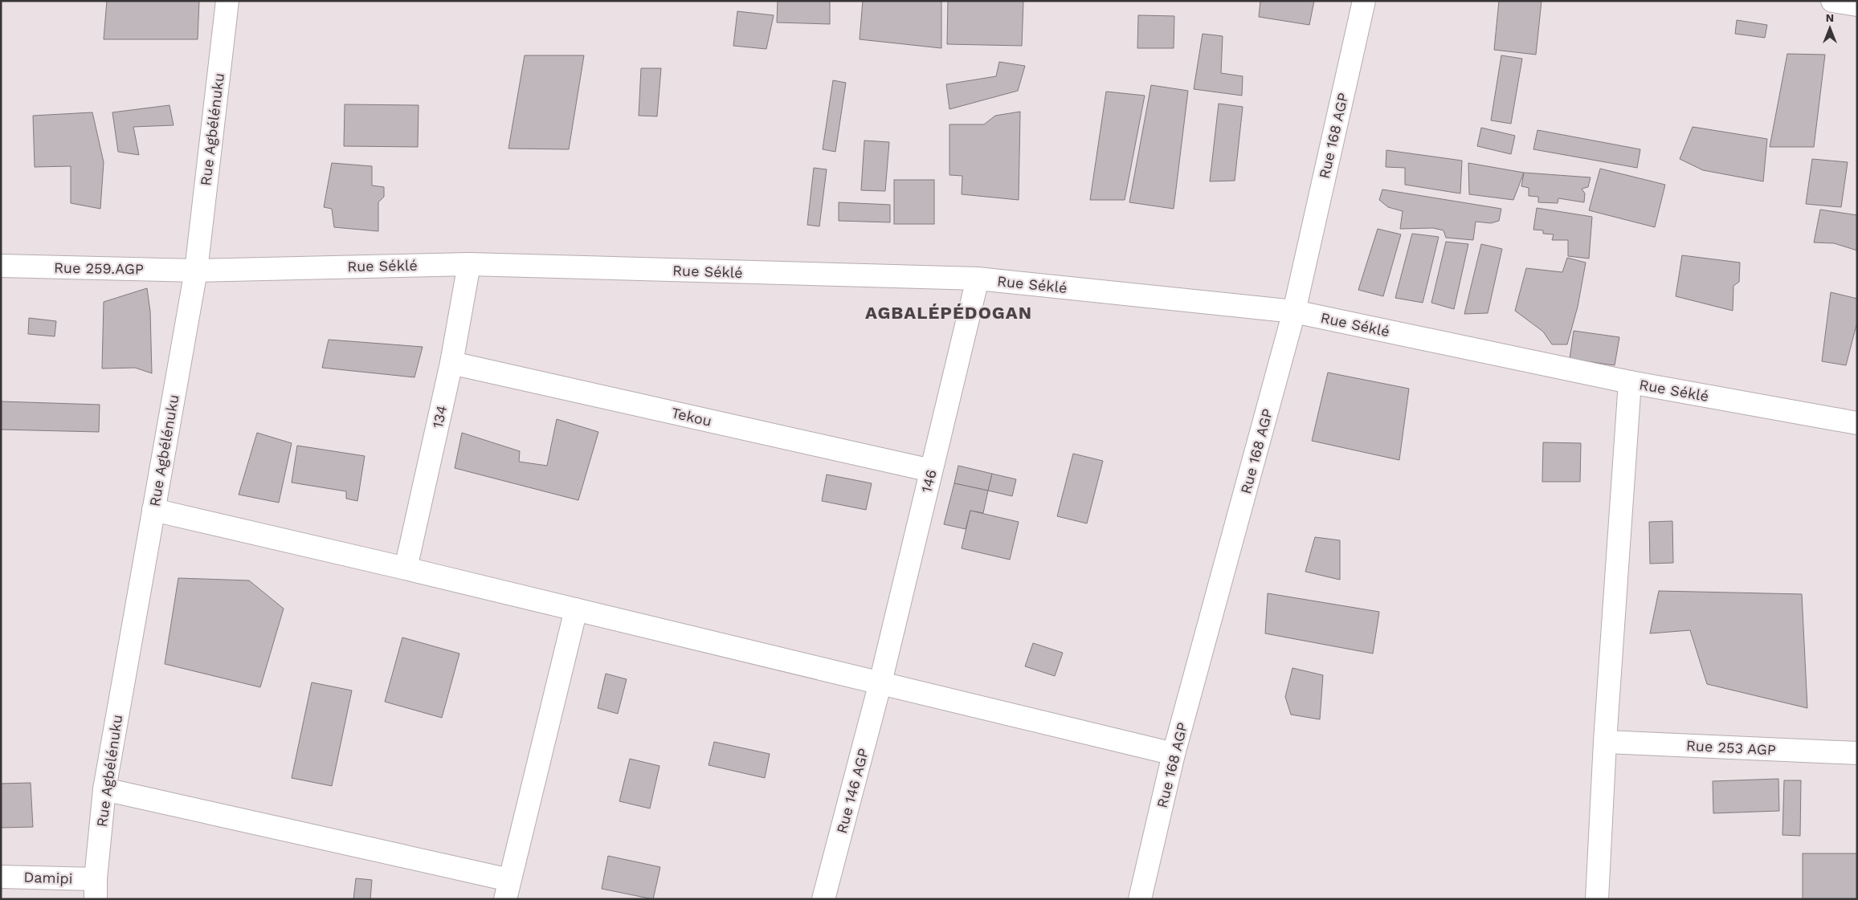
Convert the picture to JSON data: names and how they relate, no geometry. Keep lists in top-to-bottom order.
{
  "streets": {
    "street": [
      "Rue Agbélénuku",
      "Rue 168 AGP",
      "Rue Séklé",
      "Rue 259.AGP",
      "134",
      "Tekou",
      "146",
      "Rue 253 AGP",
      "Rue 146 AGP",
      "Damipi"
    ]
  },
  "crossings": [
    ["Rue Agbélénuku", "Rue Séklé"],
    ["Rue Agbélénuku", "Rue 259.AGP"],
    ["Rue Agbélénuku", "Damipi"],
    ["Rue 168 AGP", "Rue Séklé"],
    ["Rue Séklé", "Rue 259.AGP"],
    ["Rue Séklé", "134"],
    ["Rue Séklé", "146"],
    ["134", "Tekou"],
    ["Tekou", "146"],
    ["146", "Rue 146 AGP"]
  ],
  "districts": ["AGBALÉPÉDOGAN"],
  "north": "top"
}
